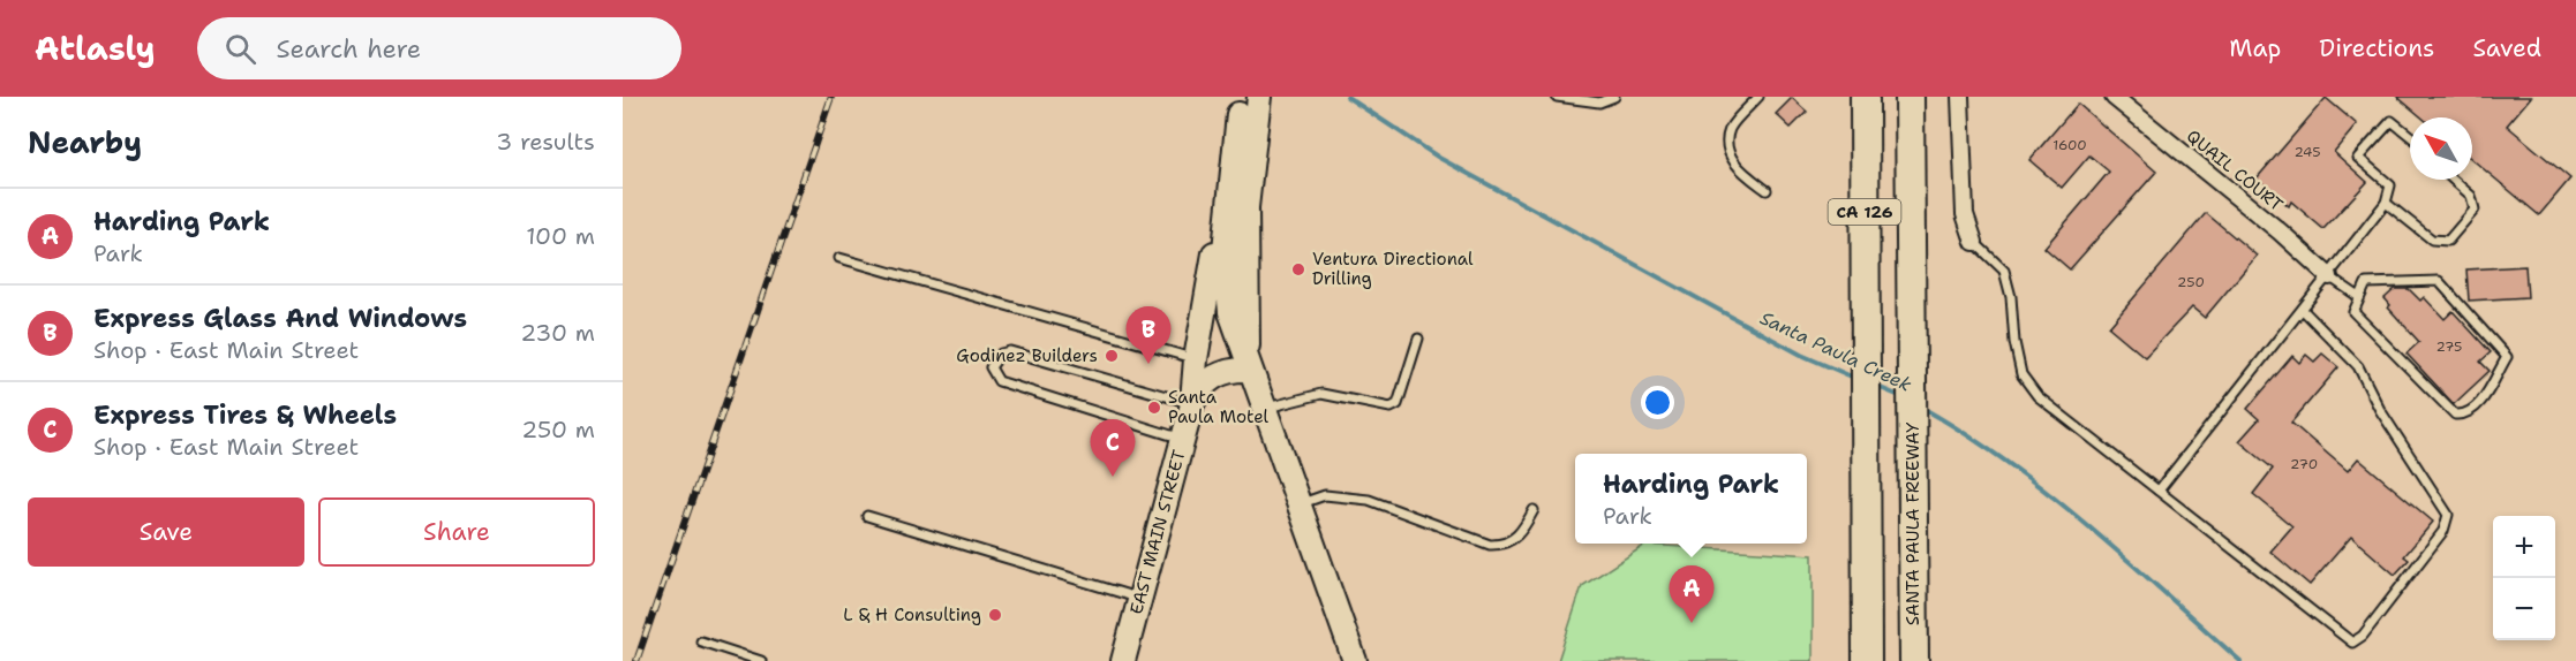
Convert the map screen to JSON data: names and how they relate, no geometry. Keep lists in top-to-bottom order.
{
  "streets": {
    "highway": ["CA 126", "SANTA PAULA FREEWAY"],
    "street": ["QUAIL COURT", "EAST MAIN STREET"]
  },
  "water": ["Santa Paula Creek"],
  "places": [
    "Ventura Directional Drilling",
    "Godinez Builders",
    "Santa Paula Motel",
    "L & H Consulting"
  ],
  "house_numbers": [
    "1600",
    "245",
    "250",
    "275",
    "270"
  ],
  "north": "top left",
  "page": {
    "header": "Atlasly",
    "search": "Search here",
    "nav": ["Map", "Directions", "Saved"],
    "heading": ["Nearby", "3 results"],
    "list": [
      {
        "mark": "A",
        "name": "Harding Park",
        "note": "Park",
        "value": "100 m"
      },
      {
        "mark": "B",
        "name": "Express Glass And Windows",
        "note": "Shop · East Main Street",
        "value": "230 m"
      },
      {
        "mark": "C",
        "name": "Express Tires & Wheels",
        "note": "Shop · East Main Street",
        "value": "250 m"
      }
    ],
    "pins": ["B", "C", "A"],
    "popup": ["Harding Park", "Park"],
    "buttons": ["Save", "Share"],
    "map_buttons": ["+", "−"]
  }
}
